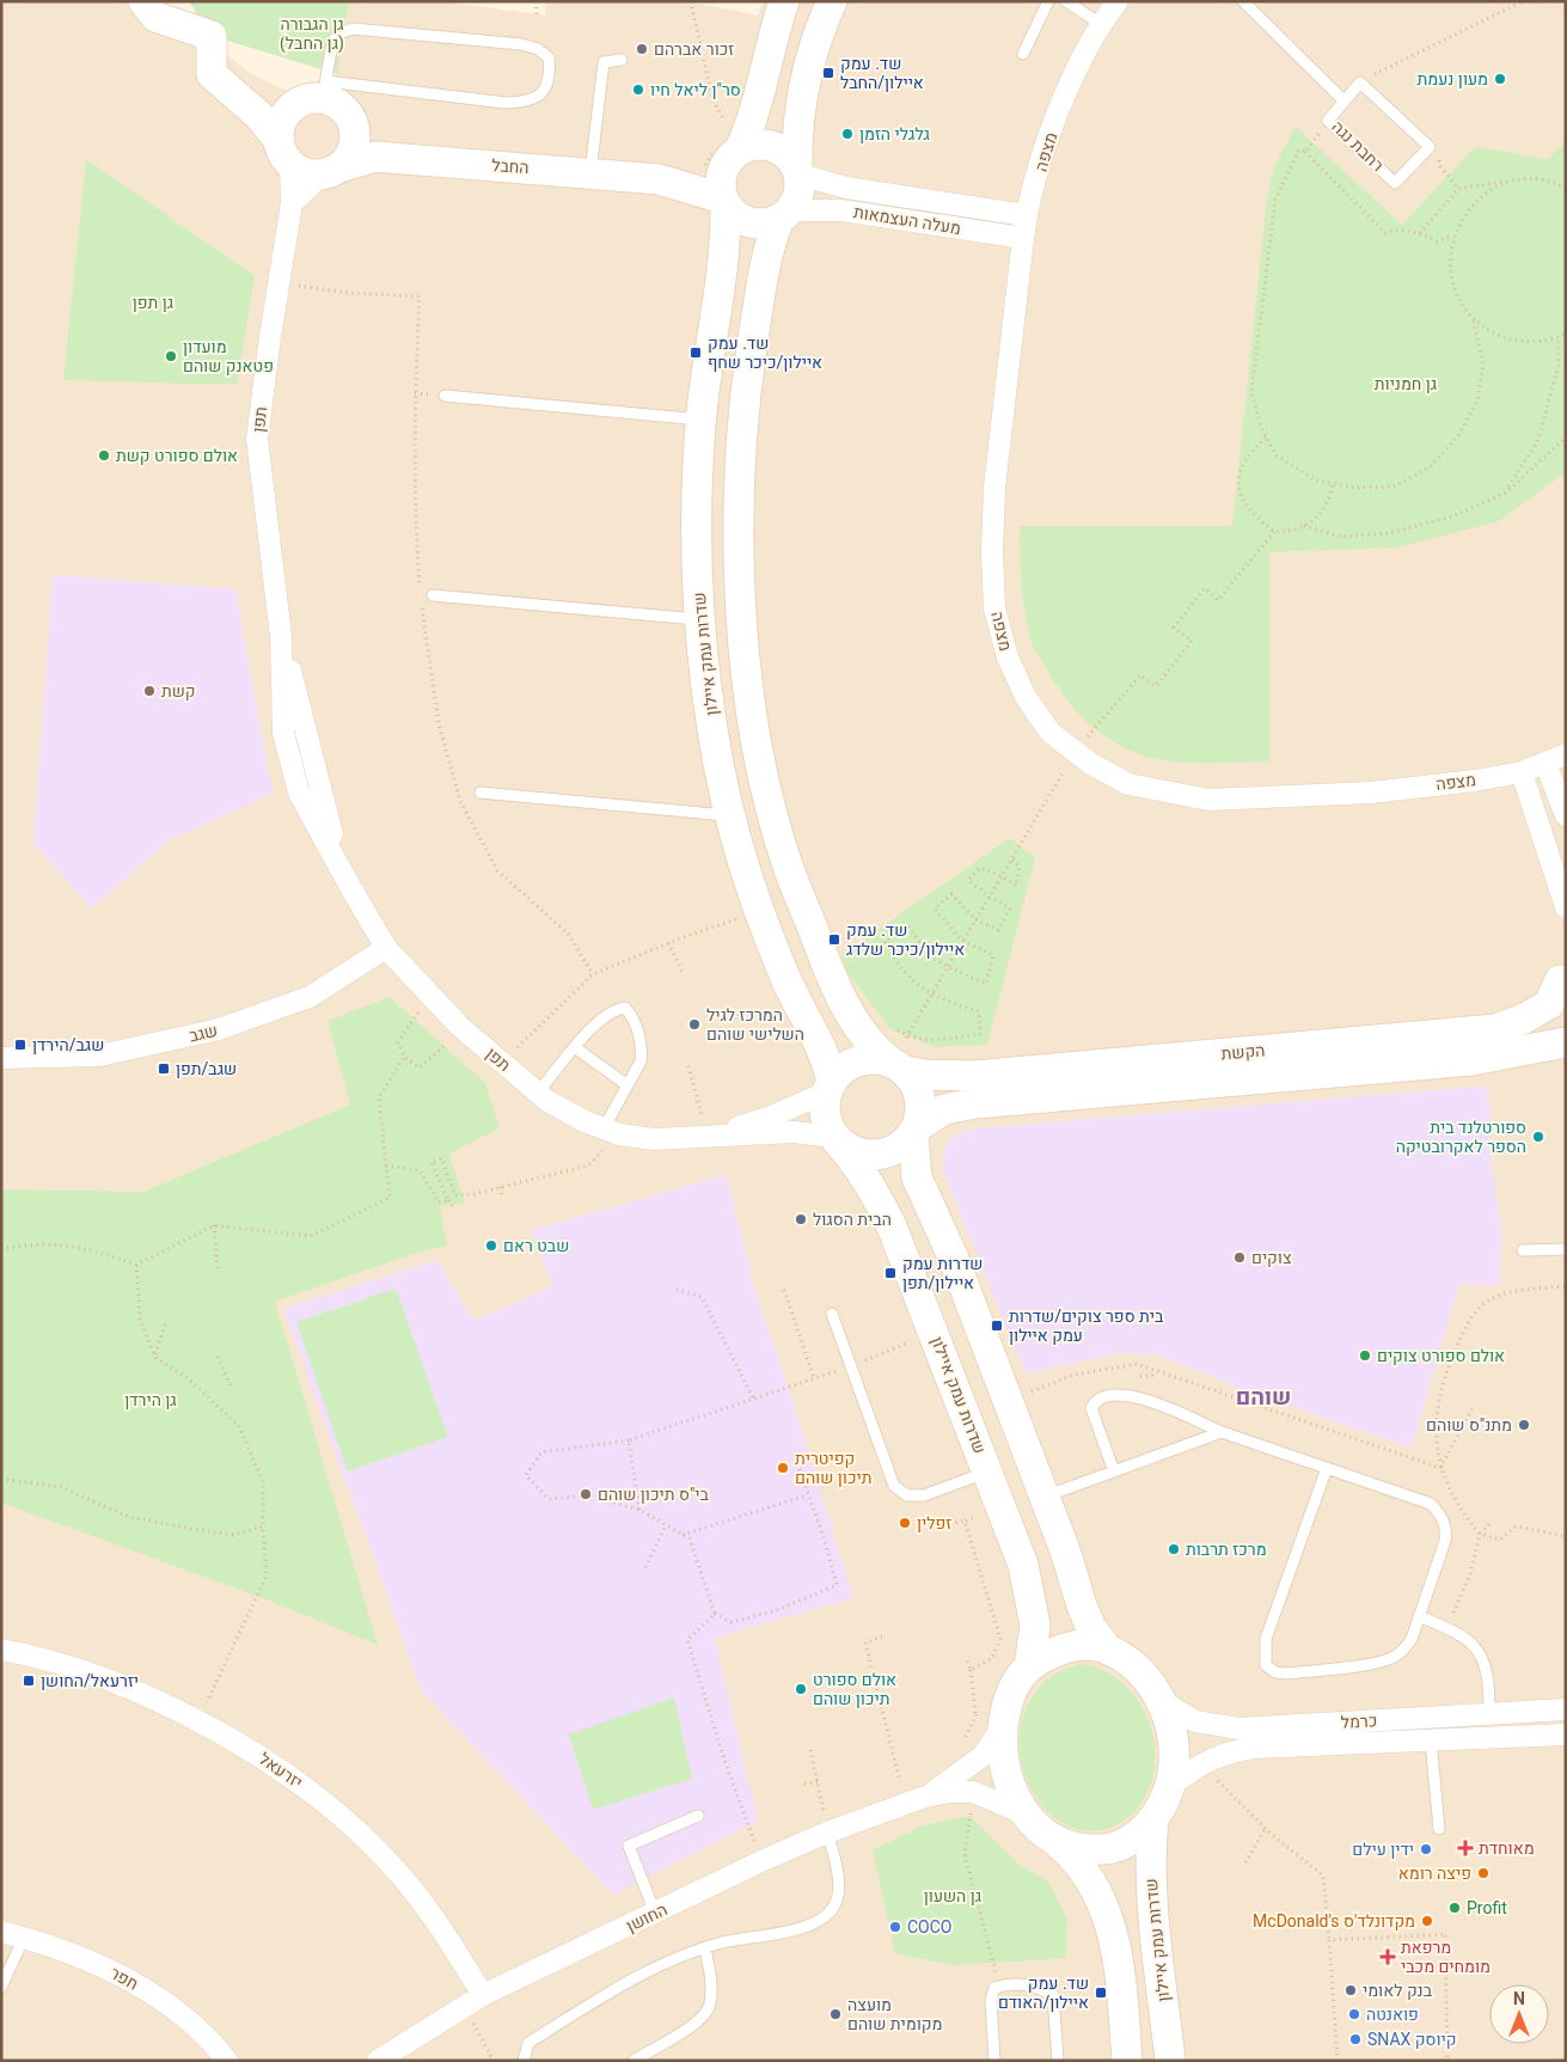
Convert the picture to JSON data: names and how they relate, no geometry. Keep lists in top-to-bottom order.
{
  "streets": {
    "main road": ["החבל", "שדרות עמק איילון", "הקשת"],
    "street": [
      "מצפה",
      "מעלה העצמאות",
      "תפן",
      "שגב",
      "כרמל",
      "יזרעאל",
      "החושן",
      "חפר"
    ],
    "lane": ["רחבת נגה"]
  },
  "crossings": [
    ["מצפה", "מעלה העצמאות"],
    ["החבל", "מעלה העצמאות"],
    ["החבל", "תפן"],
    ["החבל", "שדרות עמק איילון"],
    ["מעלה העצמאות", "שדרות עמק איילון"],
    ["תפן", "שדרות עמק איילון"],
    ["תפן", "שגב"],
    ["תפן", "הקשת"],
    ["שדרות עמק איילון", "הקשת"],
    ["שדרות עמק איילון", "כרמל"],
    ["שדרות עמק איילון", "החושן"],
    ["כרמל", "החושן"],
    ["יזרעאל", "החושן"]
  ],
  "districts": ["שוהם"],
  "parks": [
    "גן הגבורה (גן החבל)",
    "גן תפן",
    "גן חמניות",
    "גן הירדן",
    "גן השעון"
  ],
  "places": {
    "other": [
      "זכור אברהם",
      "מעון נעמת",
      "סר\"ן ליאל חיו",
      "גלגלי הזמן",
      "מועדון פטאנק שוהם",
      "אולם ספורט קשת",
      "קשת",
      "המרכז לגיל השלישי שוהם",
      "ספורטלנד בית הספר לאקרובטיקה",
      "הבית הסגול",
      "שבט ראם",
      "צוקים",
      "אולם ספורט צוקים",
      "מתנ\"ס שוהם",
      "קפיטרית תיכון שוהם",
      "בי\"ס תיכון שוהם",
      "זפלין",
      "מרכז תרבות",
      "אולם ספורט תיכון שוהם",
      "ידין עילם",
      "פיצה רומא",
      "Profit",
      "McDonald's מקדונלד'ס",
      "COCO",
      "בנק לאומי",
      "מועצה מקומית שוהם",
      "פואנטה",
      "SNAX קיוסק"
    ],
    "transit": [
      "שד. עמק איילון/החבל",
      "שד. עמק איילון/כיכר שחף",
      "שד. עמק איילון/כיכר שלדג",
      "שגב/הירדן",
      "שגב/תפן",
      "שדרות עמק איילון/תפן",
      "בית ספר צוקים/שדרות עמק איילון",
      "יזרעאל/החושן",
      "שד. עמק איילון/האודם"
    ],
    "health": ["מאוחדת", "מרפאת מומחים מכבי"]
  },
  "north": "top"
}
